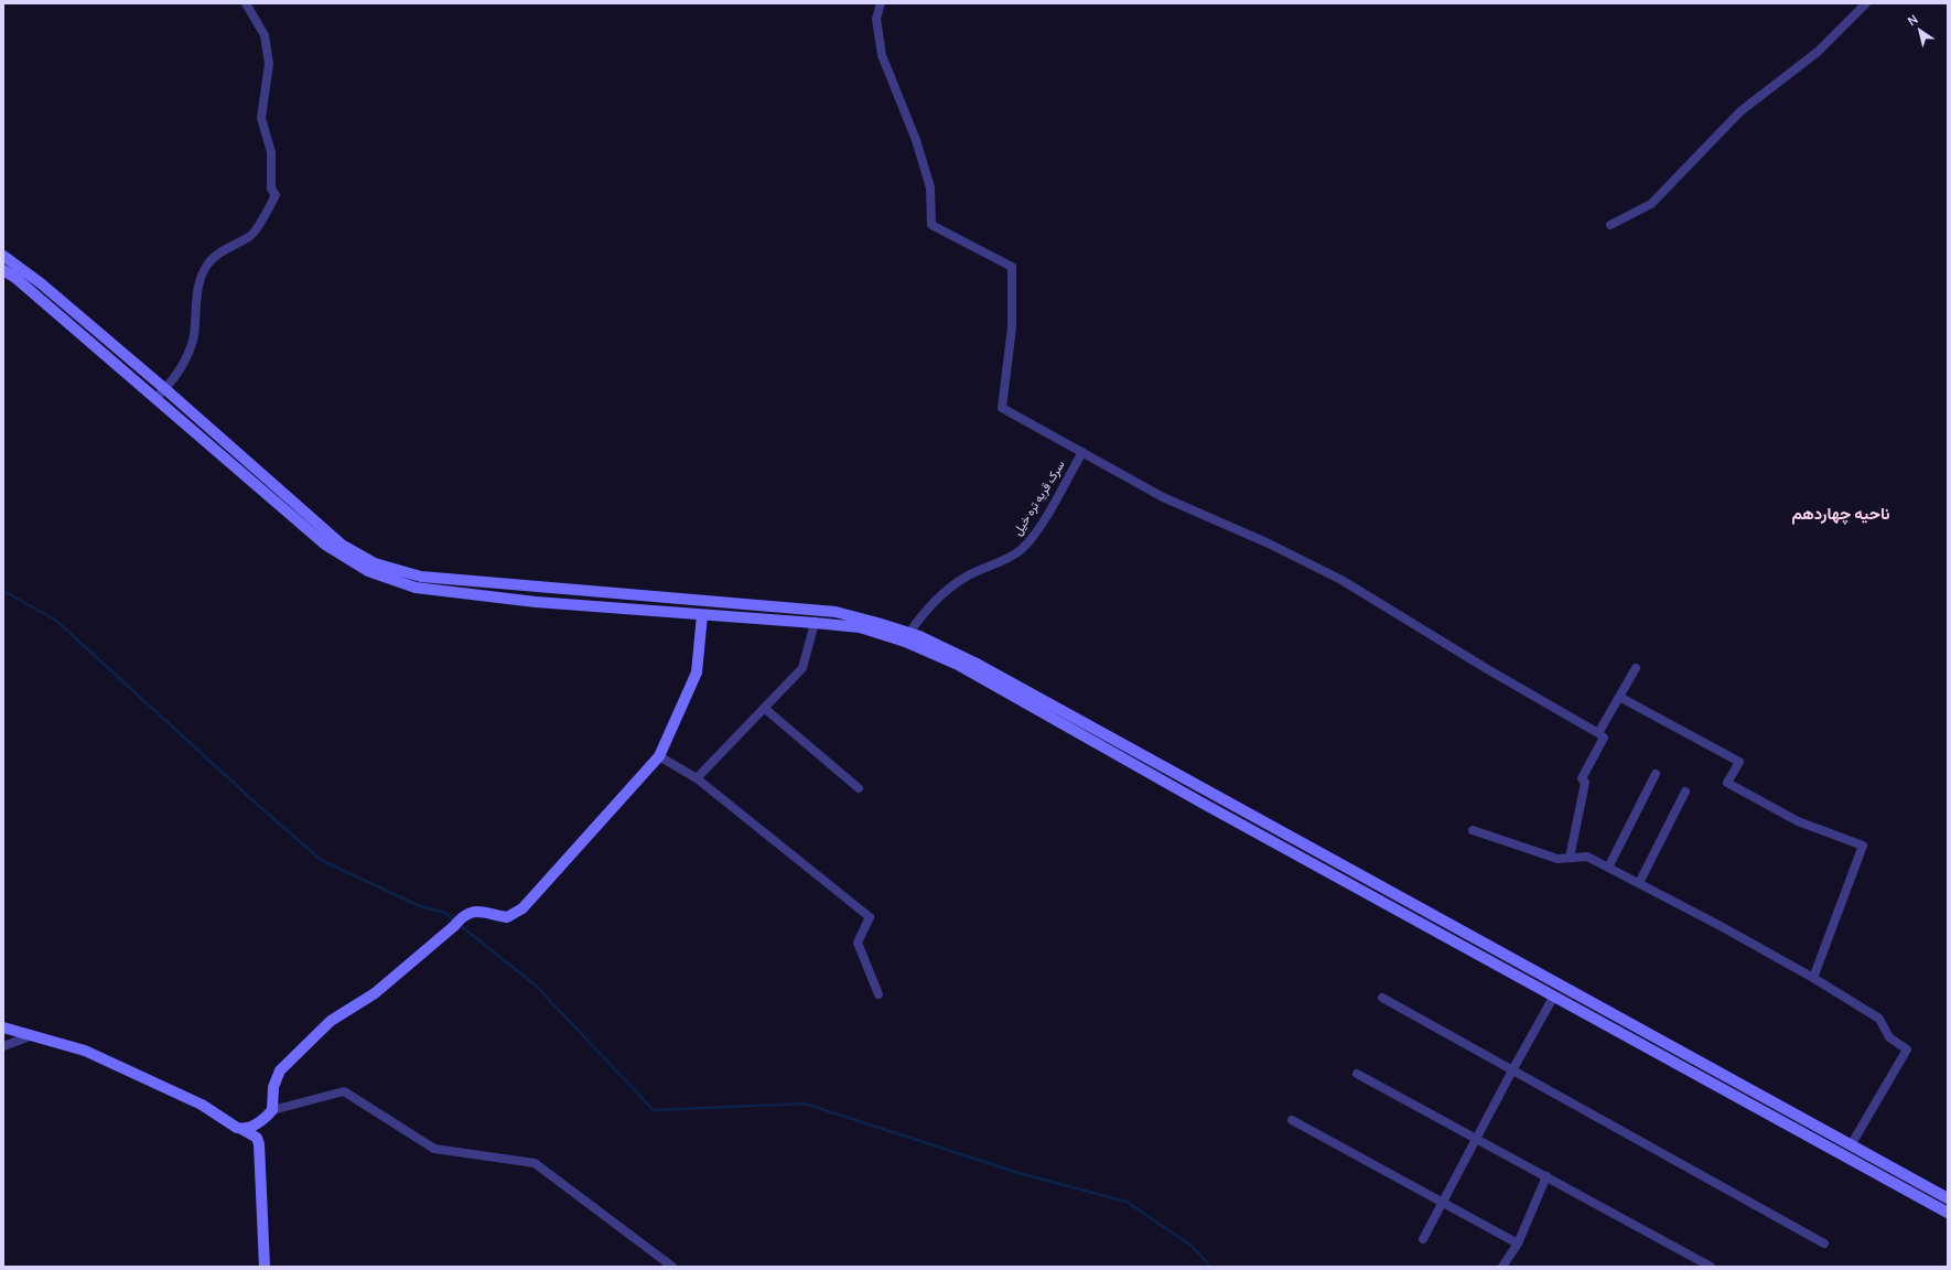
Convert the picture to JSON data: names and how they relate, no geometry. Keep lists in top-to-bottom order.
{
  "streets": {
    "street": ["سرک قریه تره خیل"]
  },
  "districts": ["ناحیه چهاردهم"],
  "north": "top left"
}
